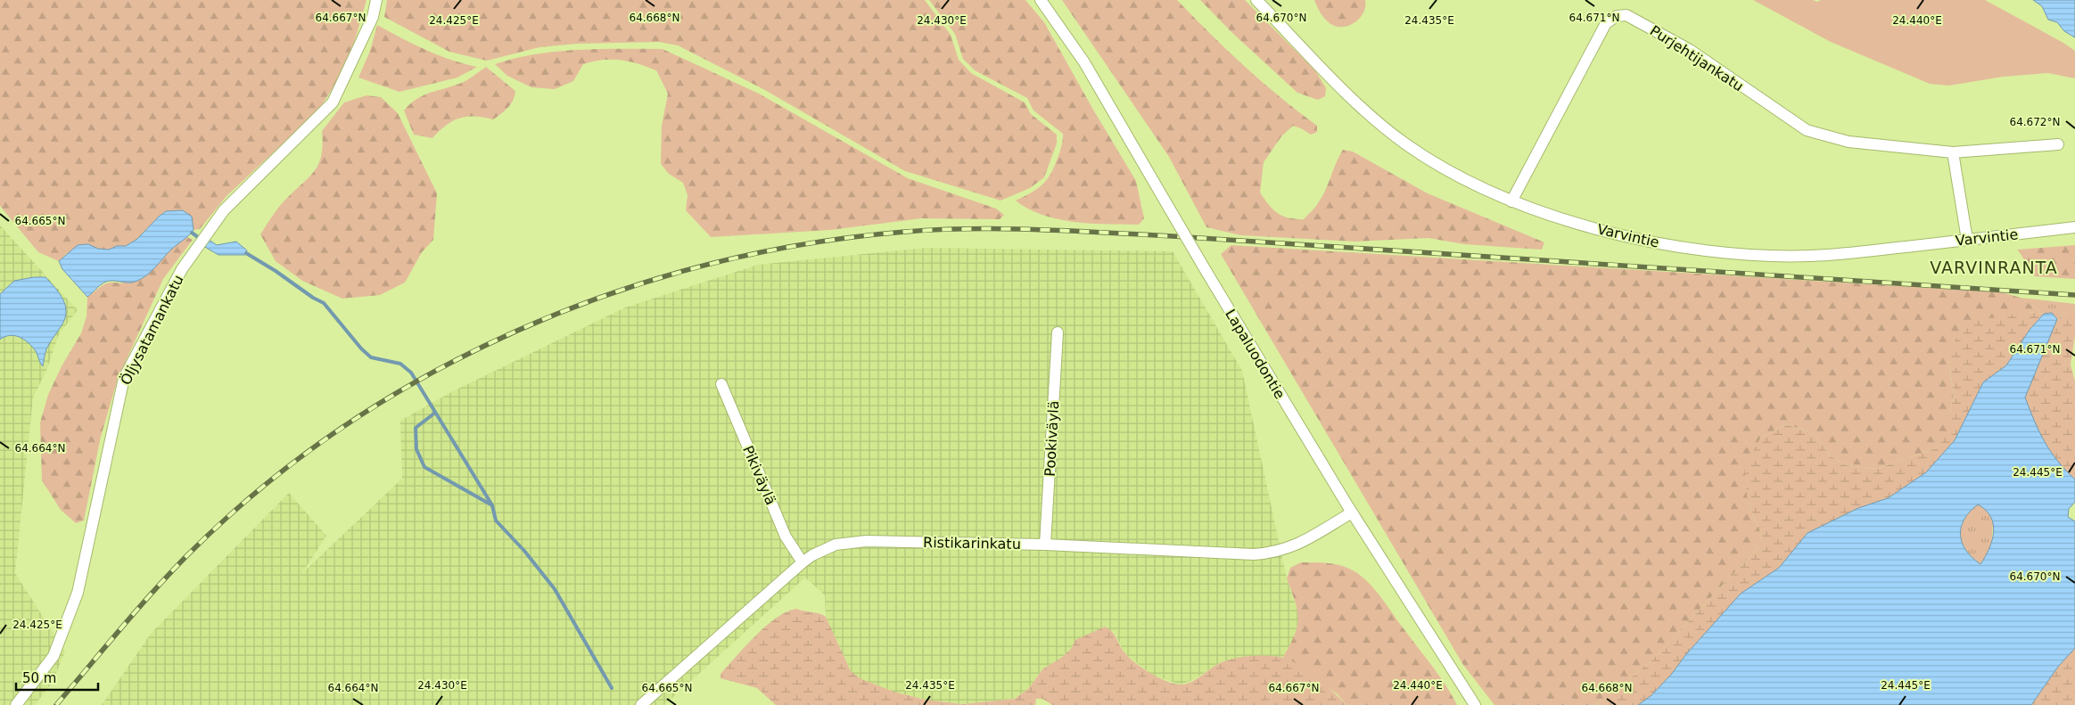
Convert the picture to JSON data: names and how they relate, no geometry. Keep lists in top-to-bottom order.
{
  "streets": {
    "street": [
      "Purjehtijankatu",
      "Varvintie",
      "Öljysatamankatu",
      "Lapaluodontie",
      "Pookiväylä",
      "Pikiväylä",
      "Ristikarinkatu"
    ]
  },
  "crossings": [
    ["Purjehtijankatu", "Varvintie"],
    ["Lapaluodontie", "Ristikarinkatu"],
    ["Pookiväylä", "Ristikarinkatu"],
    ["Pikiväylä", "Ristikarinkatu"]
  ],
  "districts": ["VARVINRANTA"],
  "scale_bar": "50 m",
  "coordinates": [
    "64.667°N",
    "64.668°N",
    "64.670°N",
    "64.671°N",
    "24.425°E",
    "24.430°E",
    "24.435°E",
    "24.440°E",
    "64.672°N",
    "64.665°N",
    "64.664°N",
    "24.445°E"
  ]
}
